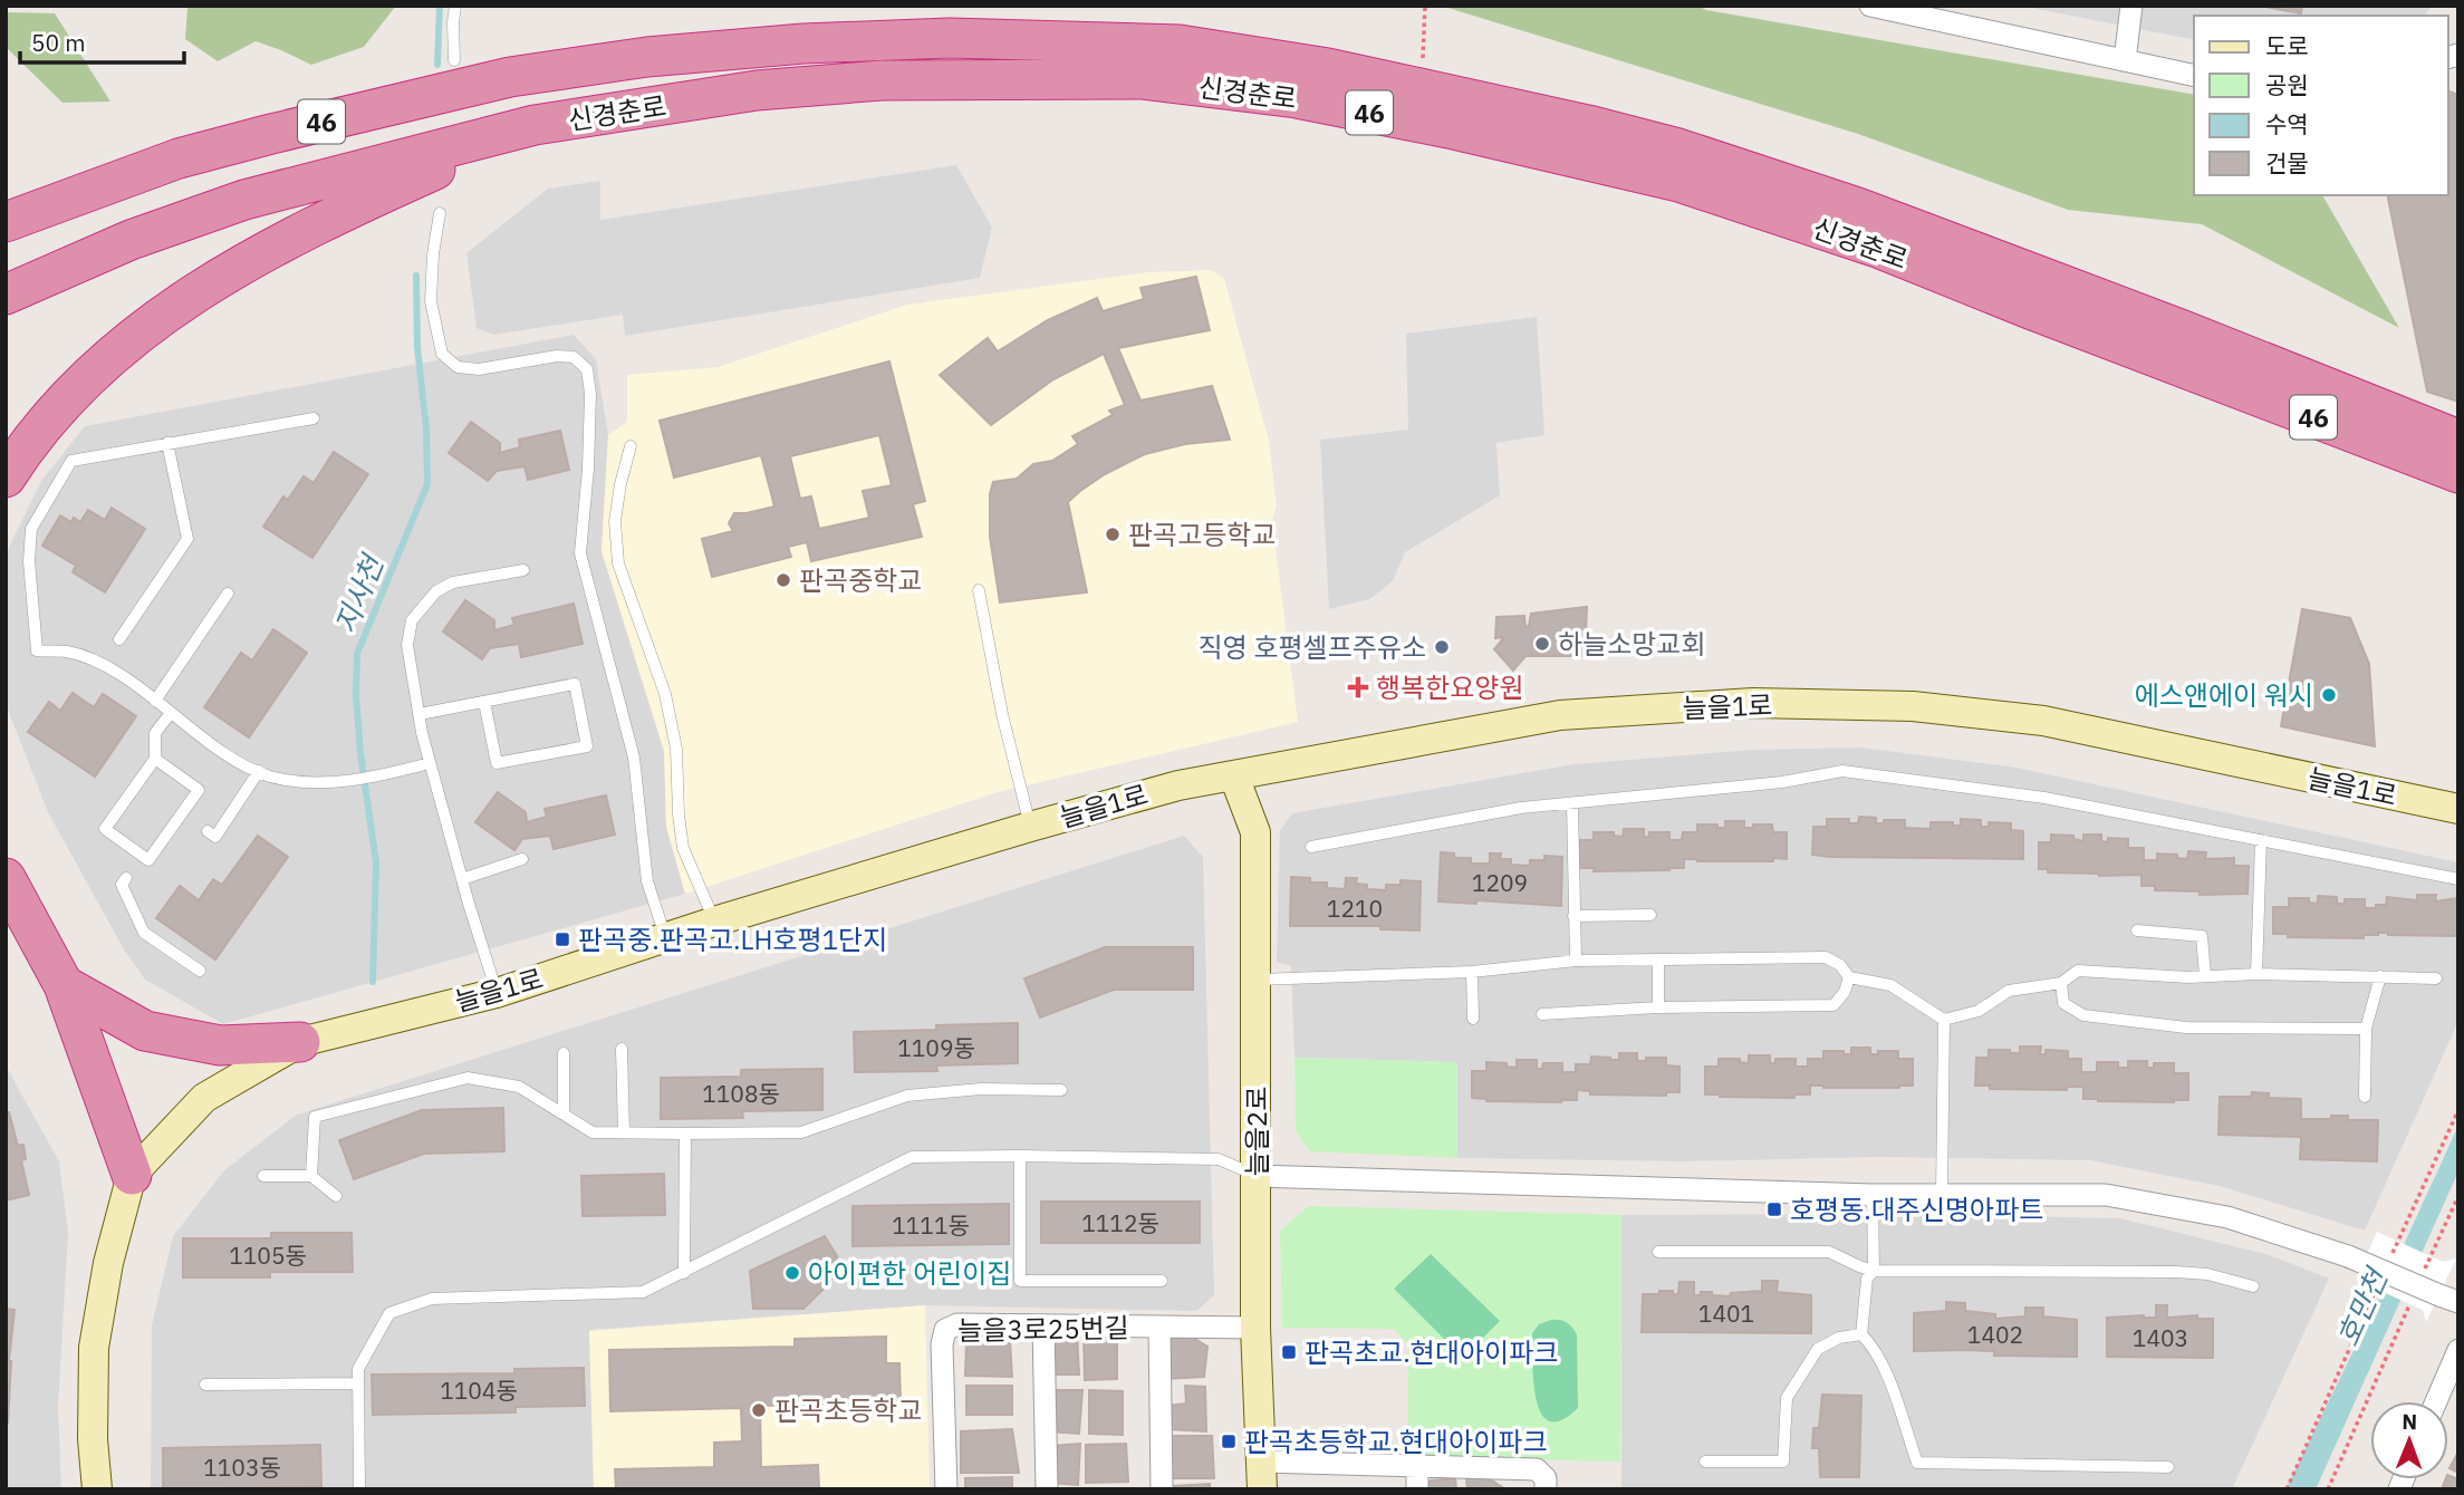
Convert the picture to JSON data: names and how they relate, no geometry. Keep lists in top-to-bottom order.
{
  "streets": {
    "highway": ["신경춘로", "46"],
    "street": ["늘을1로", "늘을2로", "늘을3로25번길"]
  },
  "crossings": [
    ["신경춘로", "46"],
    ["늘을1로", "늘을2로"],
    ["늘을2로", "늘을3로25번길"]
  ],
  "water": ["지사천", "호만천"],
  "places": {
    "other": [
      "판곡고등학교",
      "판곡중학교",
      "하늘소망교회",
      "직영 호평셀프주유소",
      "에스앤에이 워시",
      "아이편한 어린이집",
      "판곡초등학교"
    ],
    "health": ["행복한요양원"],
    "transit": [
      "판곡중.판곡고.LH호평1단지",
      "호평동.대주신명아파트",
      "판곡초교.현대아이파크",
      "판곡초등학교.현대아이파크"
    ]
  },
  "house_numbers": [
    "1209",
    "1210",
    "1109동",
    "1108동",
    "1112동",
    "1111동",
    "1105동",
    "1401",
    "1402",
    "1403",
    "1104동",
    "1103동"
  ],
  "legend": [
    "도로",
    "공원",
    "수역",
    "건물"
  ],
  "scale_bar": "50 m",
  "north": "top"
}
